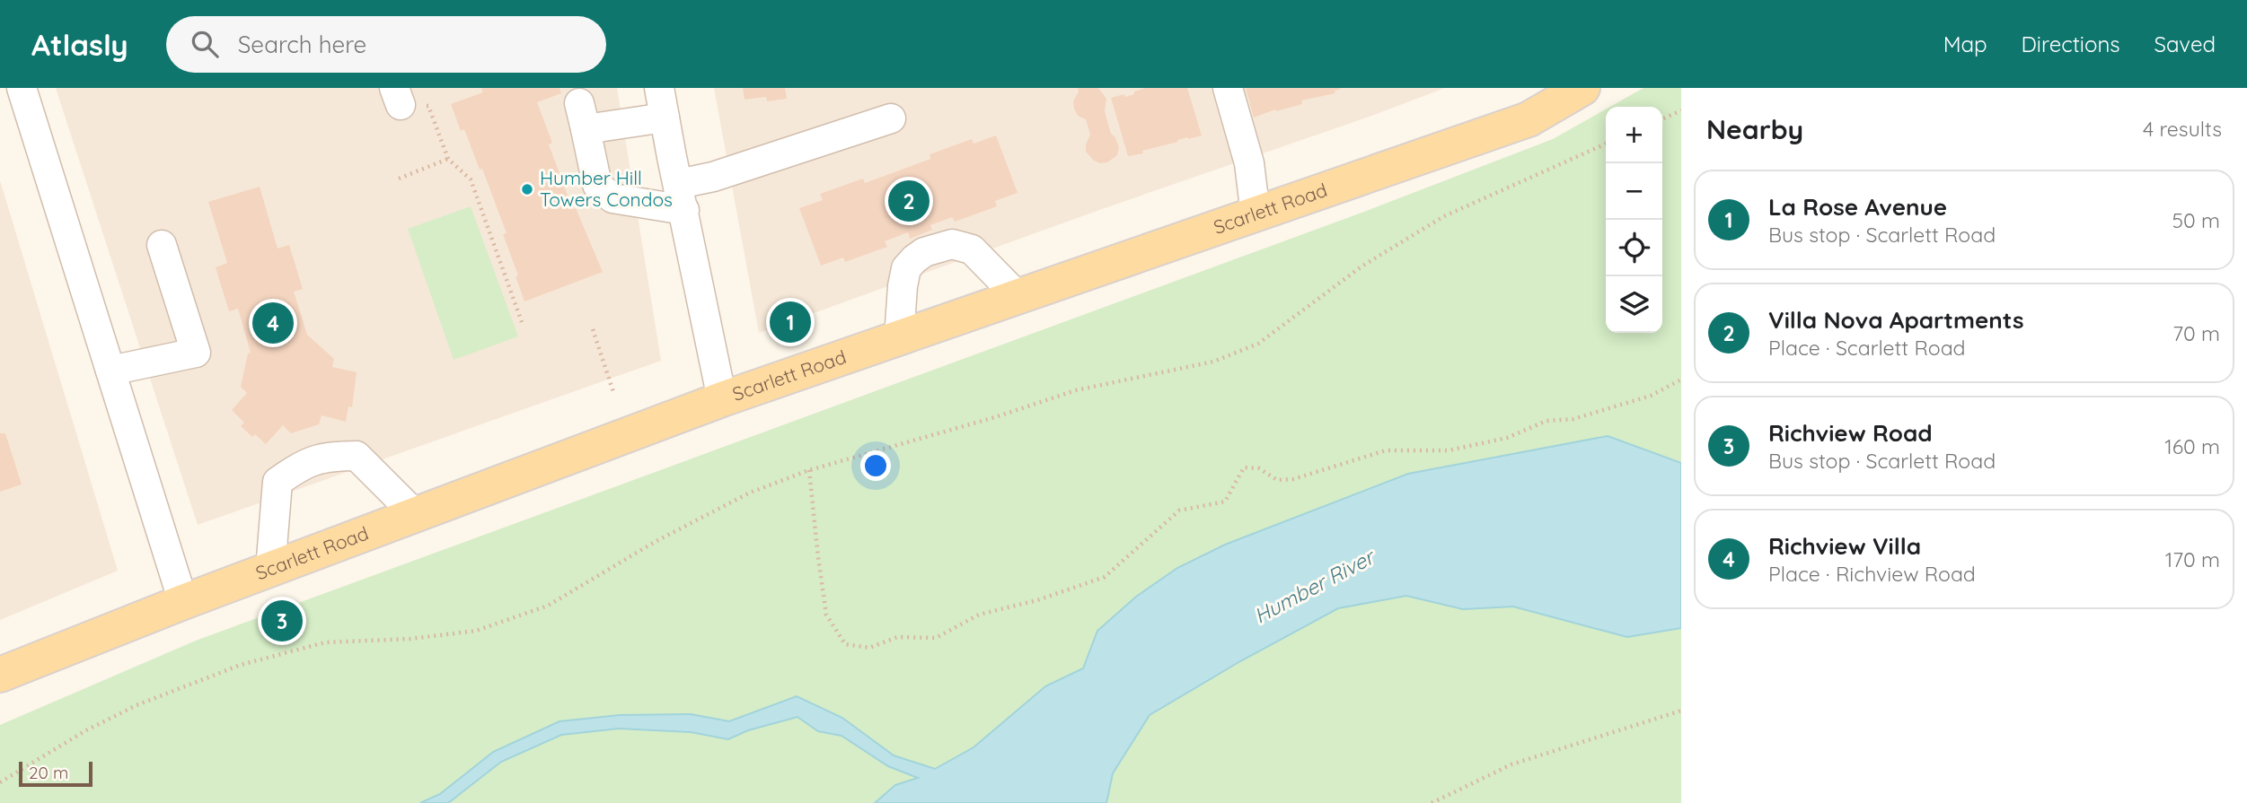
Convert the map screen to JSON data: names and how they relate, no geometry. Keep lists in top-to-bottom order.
{
  "streets": {
    "main road": ["Scarlett Road"]
  },
  "water": ["Humber River"],
  "places": ["Humber Hill Towers Condos"],
  "scale_bar": "20 m",
  "page": {
    "header": "Atlasly",
    "search": "Search here",
    "nav": ["Map", "Directions", "Saved"],
    "heading": ["Nearby", "4 results"],
    "map_buttons": ["+", "−"],
    "list": [
      {
        "mark": "1",
        "name": "La Rose Avenue",
        "note": "Bus stop · Scarlett Road",
        "value": "50 m"
      },
      {
        "mark": "2",
        "name": "Villa Nova Apartments",
        "note": "Place · Scarlett Road",
        "value": "70 m"
      },
      {
        "mark": "3",
        "name": "Richview Road",
        "note": "Bus stop · Scarlett Road",
        "value": "160 m"
      },
      {
        "mark": "4",
        "name": "Richview Villa",
        "note": "Place · Richview Road",
        "value": "170 m"
      }
    ],
    "pins": [
      "2",
      "1",
      "4",
      "3"
    ],
    "scale": "20 m"
  }
}
